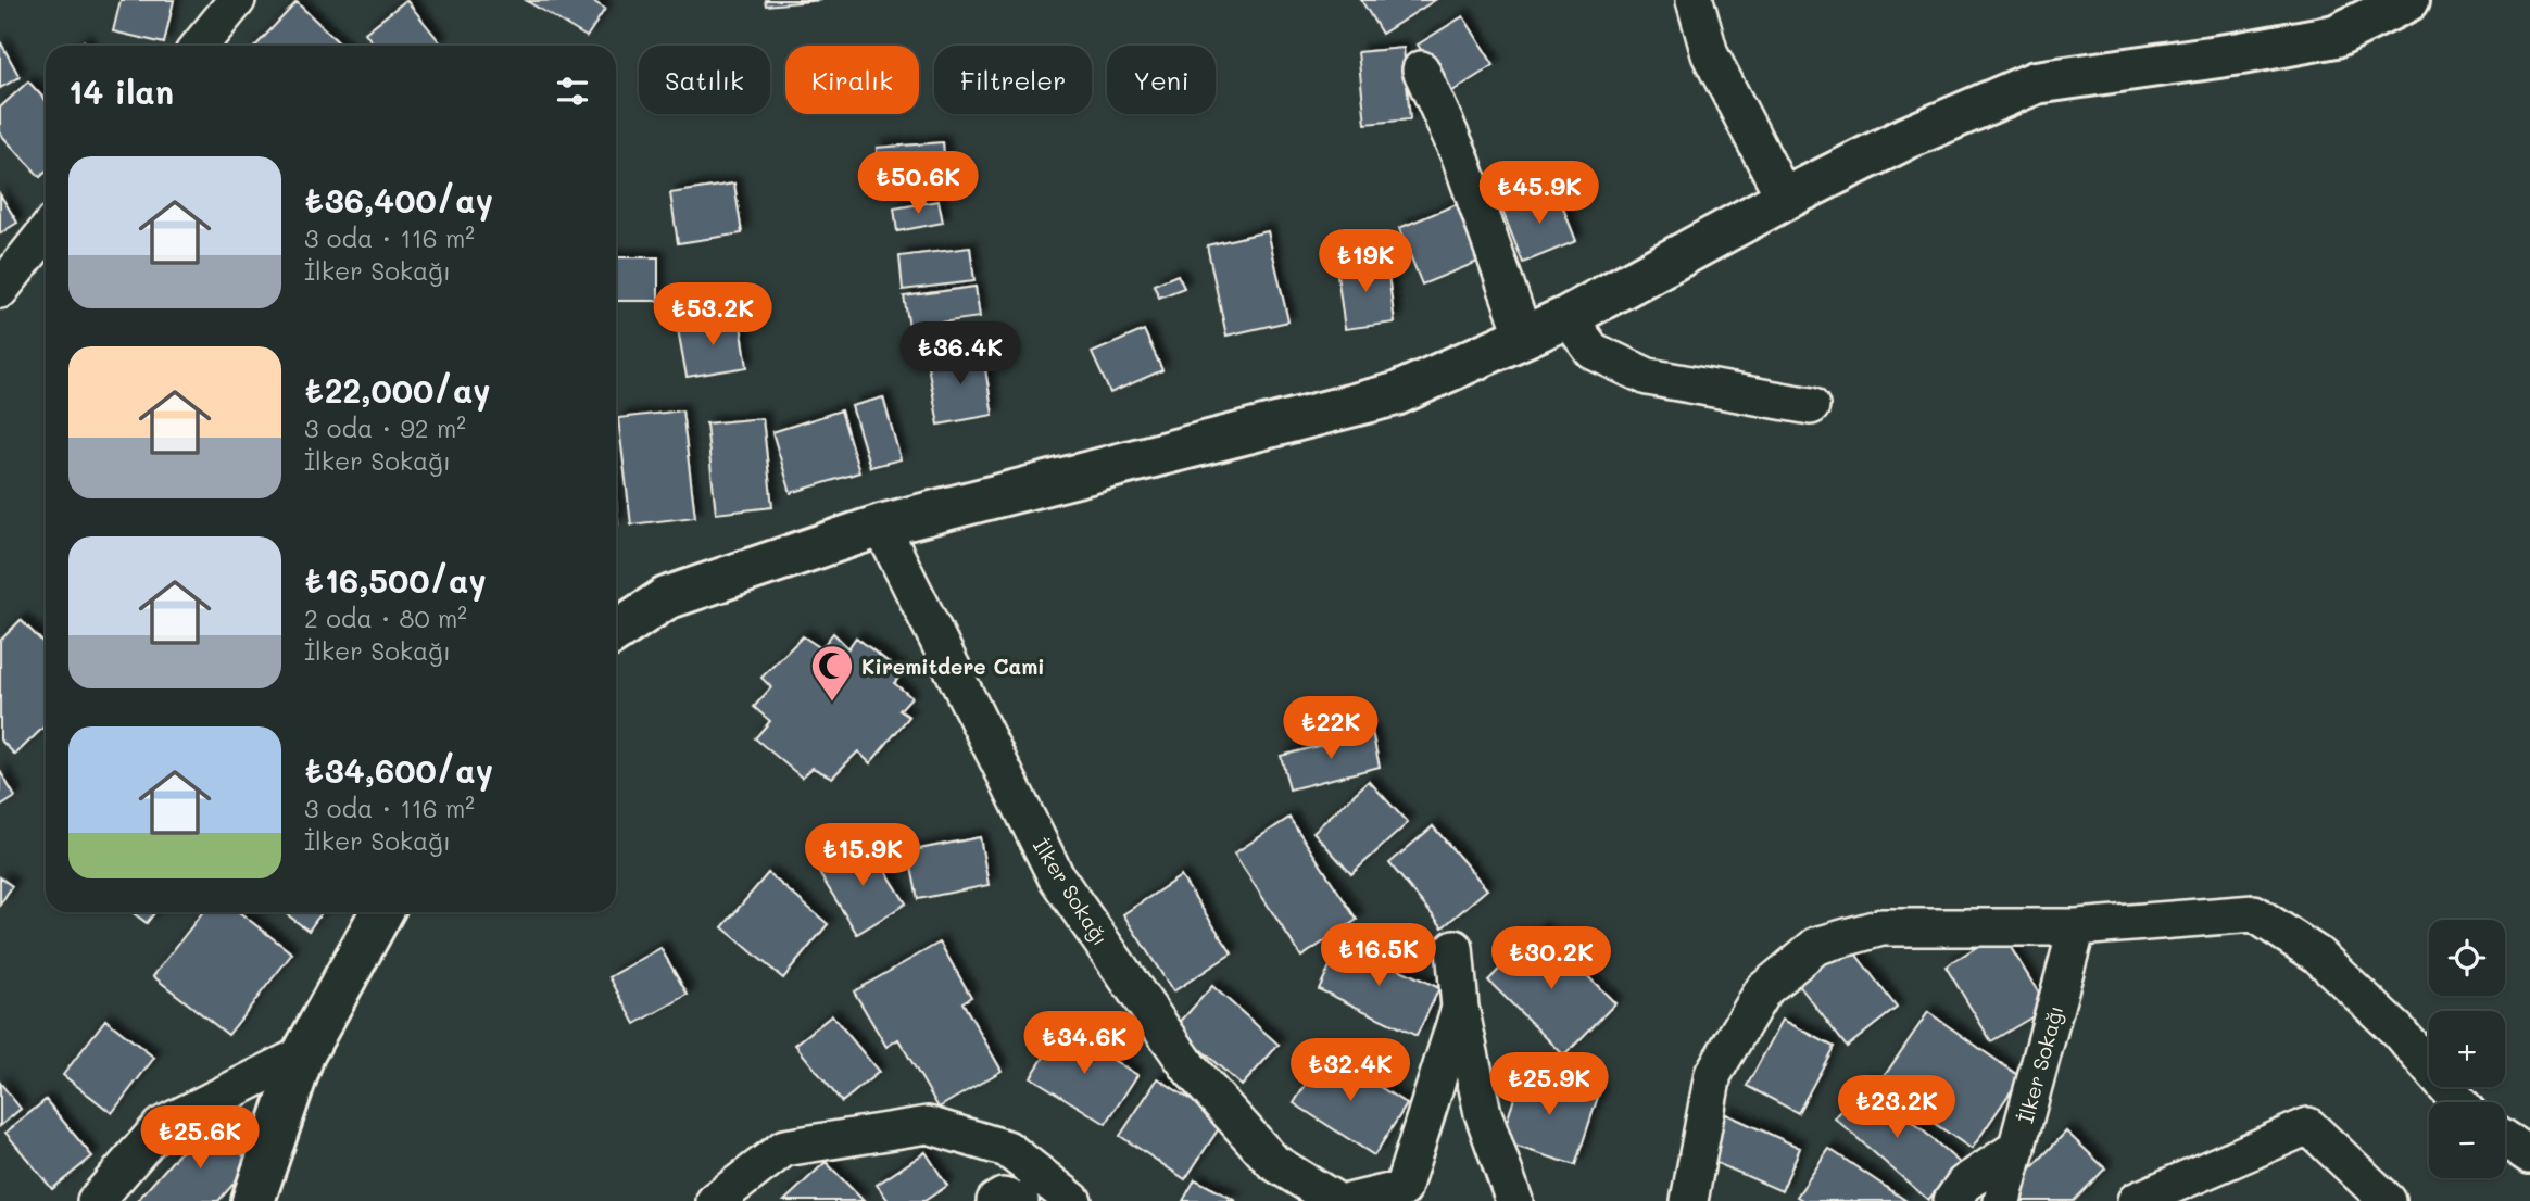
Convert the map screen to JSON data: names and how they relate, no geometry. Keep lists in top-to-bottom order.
{
  "streets": {
    "street": ["İlker Sokağı"]
  },
  "places": {
    "mosque": ["Kiremitdere Cami"]
  },
  "page": {
    "chip": [
      "Satılık",
      "Kiralık",
      "Filtreler",
      "Yeni"
    ],
    "heading": "14 ilan",
    "list": [
      {
        "name": "₺36,400/ay",
        "note": "3 oda · 116 m² · İlker Sokağı"
      },
      {
        "name": "₺22,000/ay",
        "note": "3 oda · 92 m² · İlker Sokağı"
      },
      {
        "name": "₺16,500/ay",
        "note": "2 oda · 80 m² · İlker Sokağı"
      },
      {
        "name": "₺34,600/ay",
        "note": "3 oda · 116 m² · İlker Sokağı"
      }
    ],
    "price": [
      "₺50.6K",
      "₺45.9K",
      "₺19K",
      "₺53.2K",
      "₺36.4K",
      "₺22K",
      "₺15.9K",
      "₺16.5K",
      "₺30.2K",
      "₺34.6K",
      "₺32.4K",
      "₺25.9K",
      "₺23.2K",
      "₺25.6K"
    ],
    "map_buttons": ["+", "−"]
  }
}
